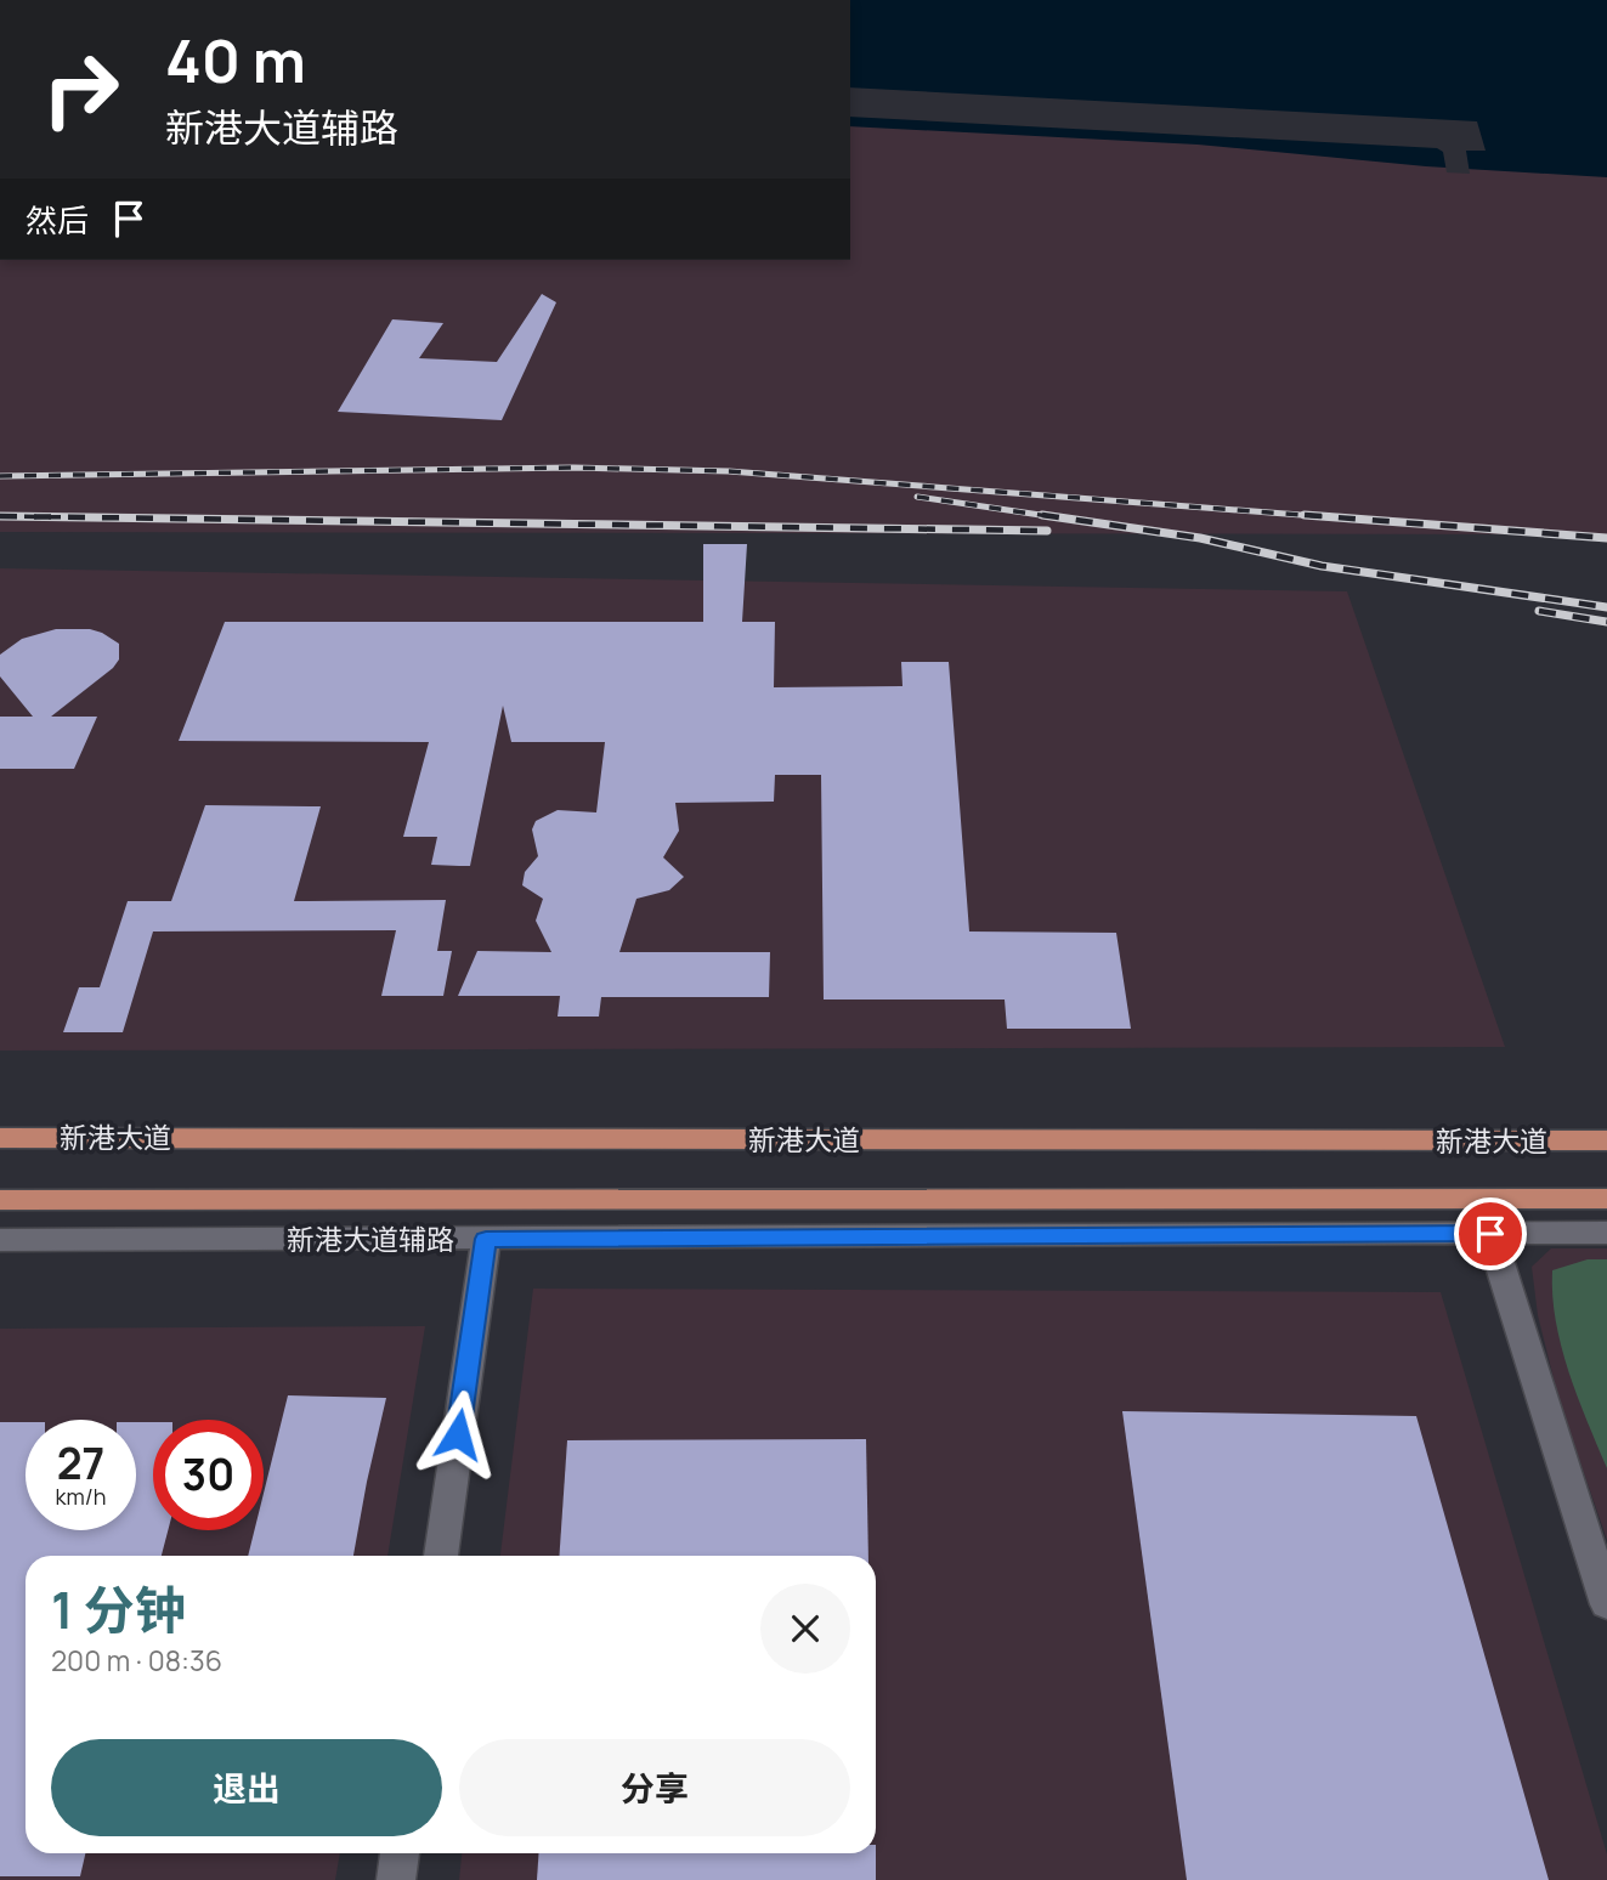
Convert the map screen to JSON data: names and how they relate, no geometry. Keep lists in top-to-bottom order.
{
  "streets": {
    "main road": ["新港大道"],
    "street": ["新港大道辅路"]
  },
  "page": {
    "turn": ["40 m", "新港大道辅路"],
    "then": "然后",
    "speed": "27 km/h",
    "limit": "30",
    "heading": ["1 分钟", "200 m · 08:36"],
    "buttons": ["退出", "分享"]
  }
}
